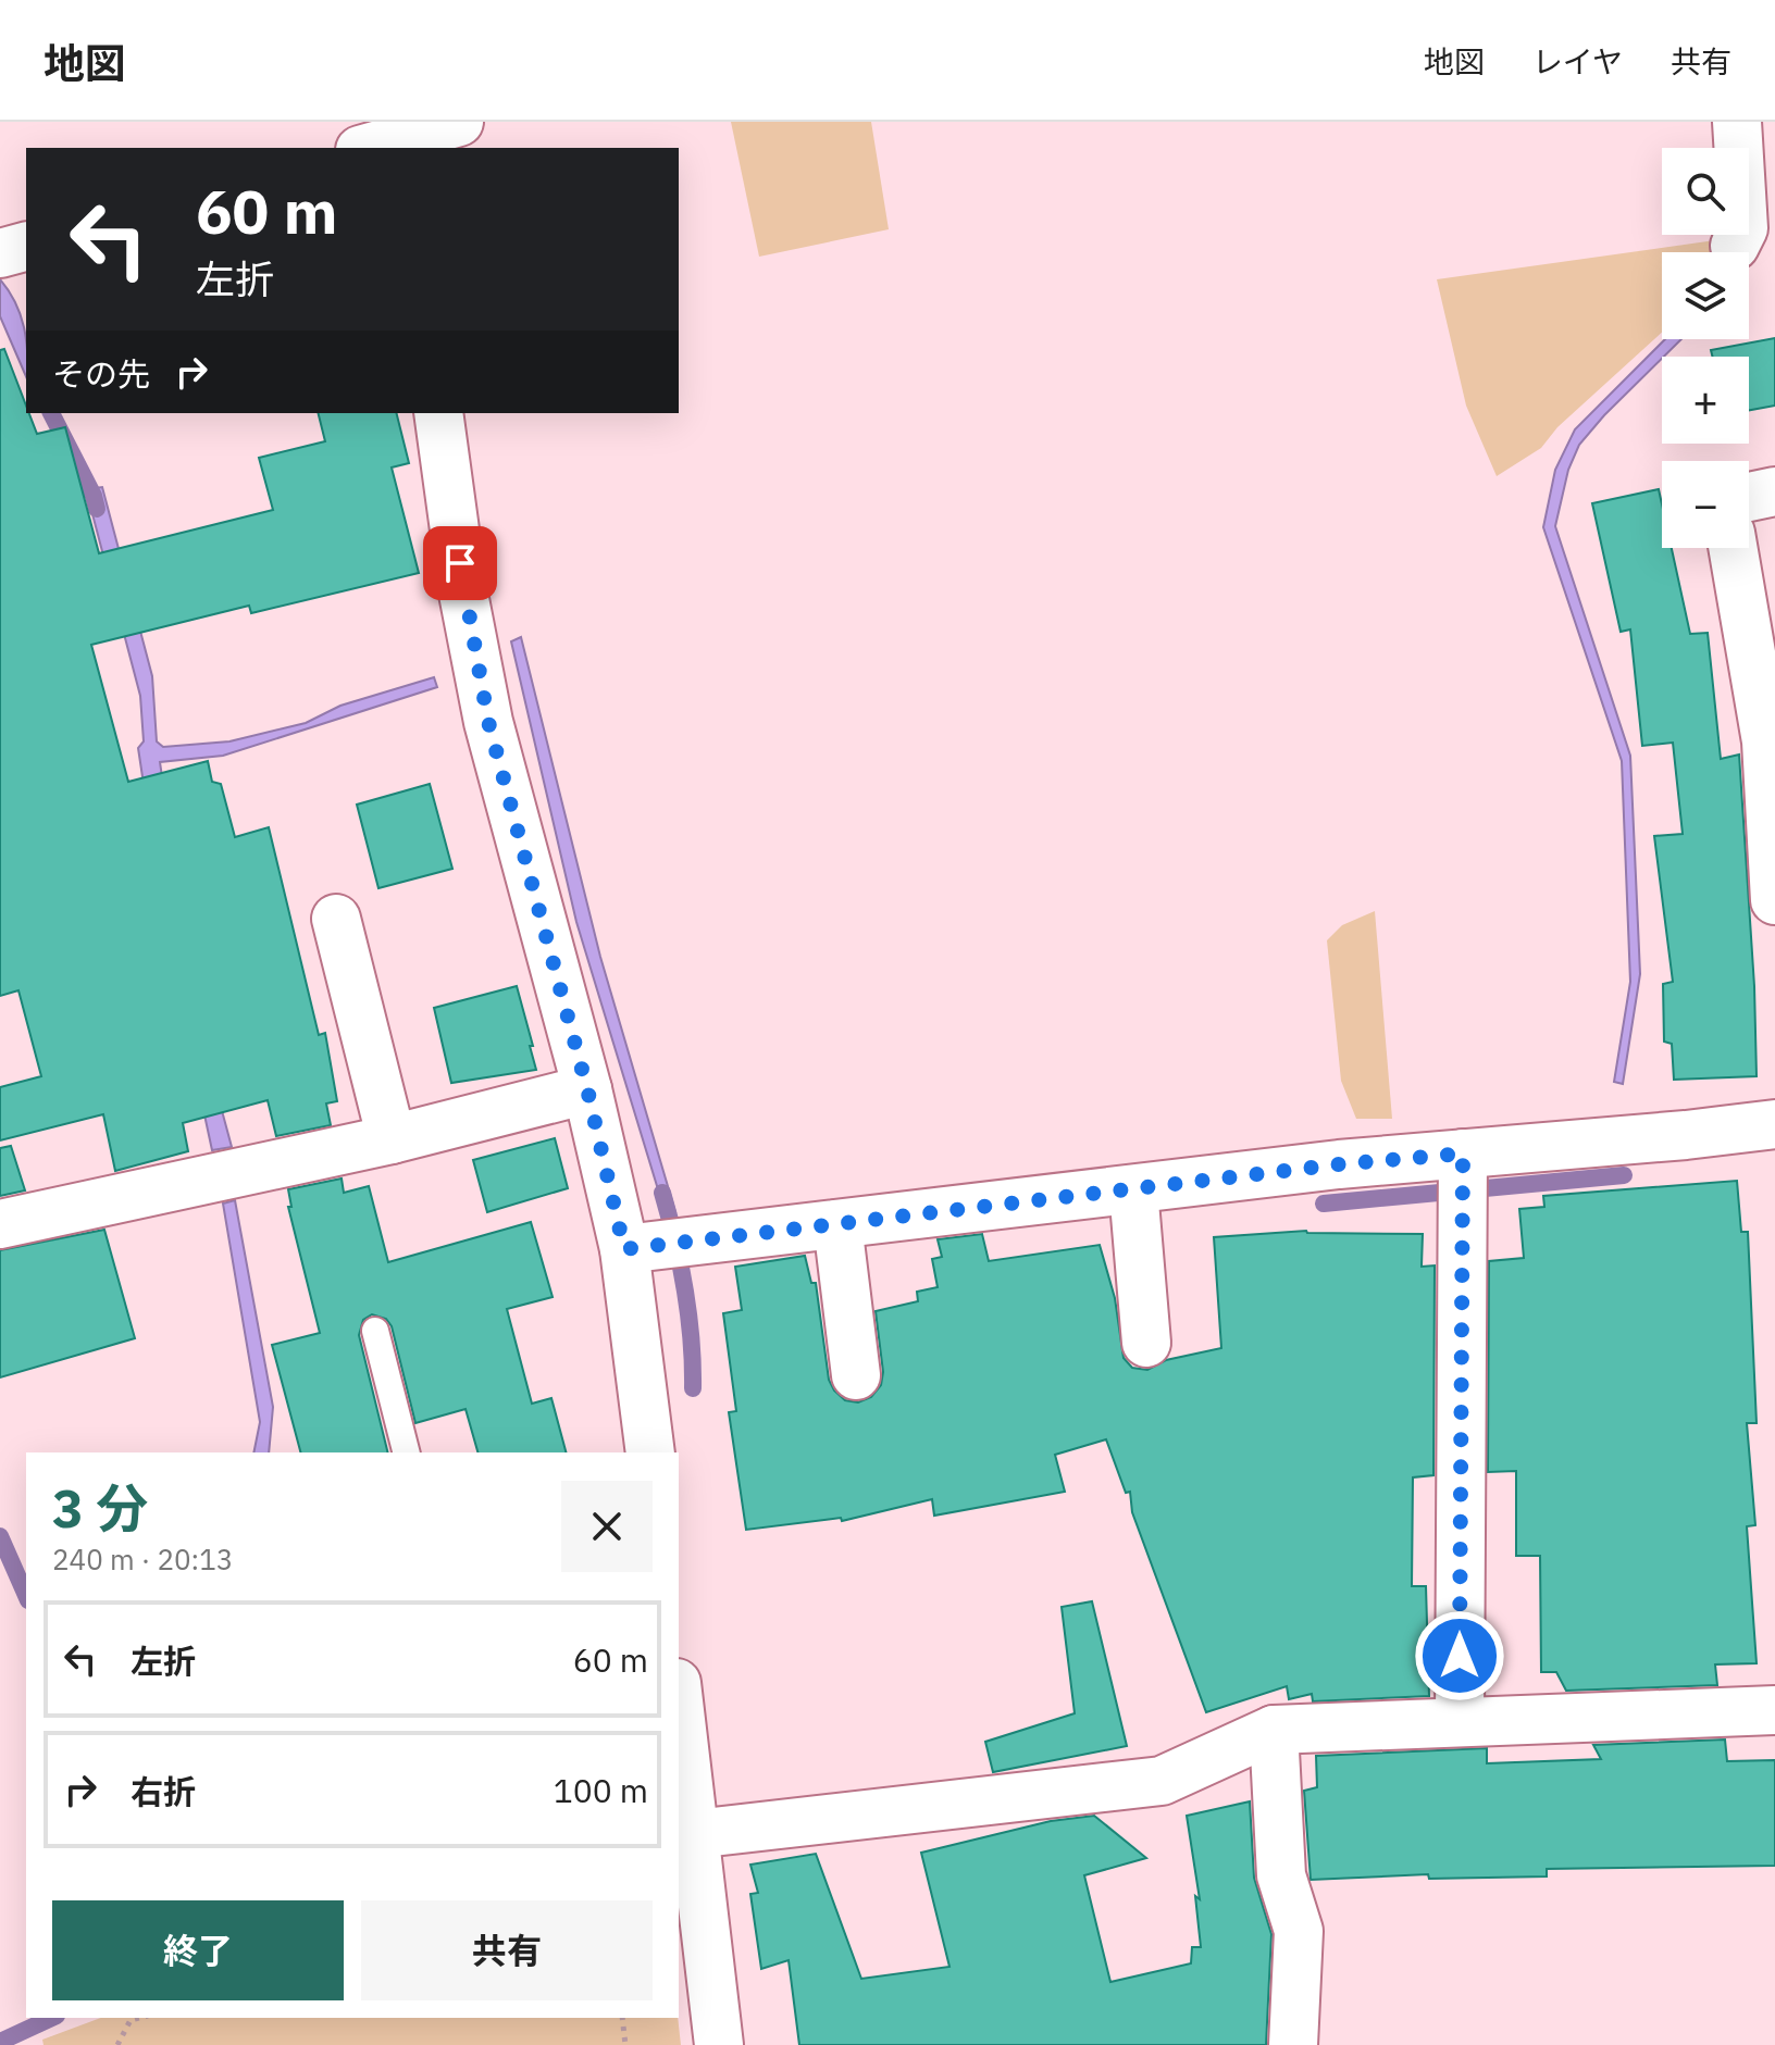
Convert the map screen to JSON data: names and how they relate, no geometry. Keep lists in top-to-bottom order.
{
  "page": {
    "header": "地図",
    "nav": ["地図", "レイヤ", "共有"],
    "map_buttons": ["+", "−"],
    "turn": ["60 m", "左折"],
    "then": "その先",
    "heading": ["3 分", "240 m · 20:13"],
    "list": [
      {
        "name": "左折",
        "value": "60 m"
      },
      {
        "name": "右折",
        "value": "100 m"
      }
    ],
    "buttons": ["終了", "共有"]
  }
}
